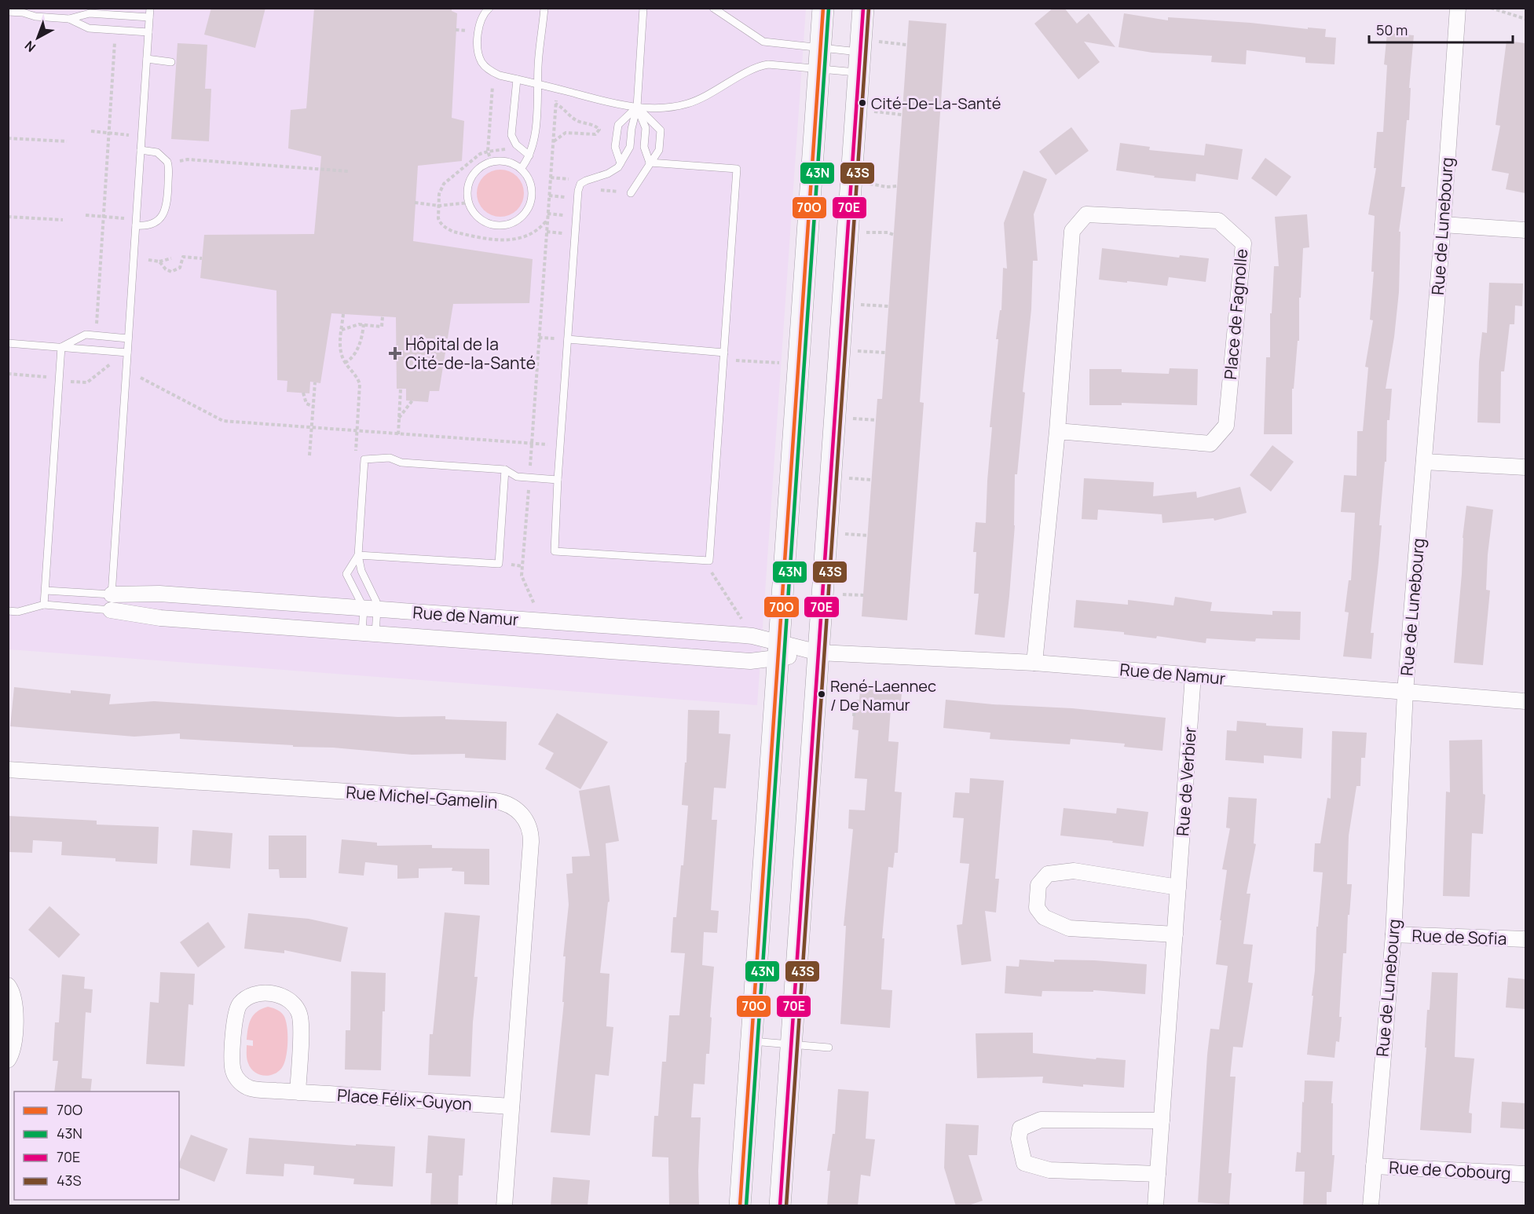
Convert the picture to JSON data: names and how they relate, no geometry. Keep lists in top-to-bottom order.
{
  "streets": {
    "street": [
      "Rue de Lunebourg",
      "Place de Fagnolle",
      "Rue de Namur",
      "Rue de Verbier",
      "Rue Michel-Gamelin",
      "Rue de Sofia",
      "Place Félix-Guyon",
      "Rue de Cobourg"
    ]
  },
  "crossings": [
    ["Rue de Lunebourg", "Rue de Namur"],
    ["Rue de Lunebourg", "Rue de Sofia"],
    ["Rue de Lunebourg", "Rue de Cobourg"],
    ["Place de Fagnolle", "Rue de Namur"],
    ["Rue de Namur", "Rue de Verbier"],
    ["Rue Michel-Gamelin", "Place Félix-Guyon"]
  ],
  "places": {
    "other": ["Cité-De-La-Santé", "René-Laennec / De Namur"],
    "health": ["Hôpital de la Cité-de-la-Santé"]
  },
  "lines": [
    "transit line 70O",
    "transit line 70E",
    "transit line 43N",
    "transit line 43S"
  ],
  "legend": [
    "70O",
    "43N",
    "70E",
    "43S"
  ],
  "scale_bar": "50 m",
  "north": "bottom left"
}
